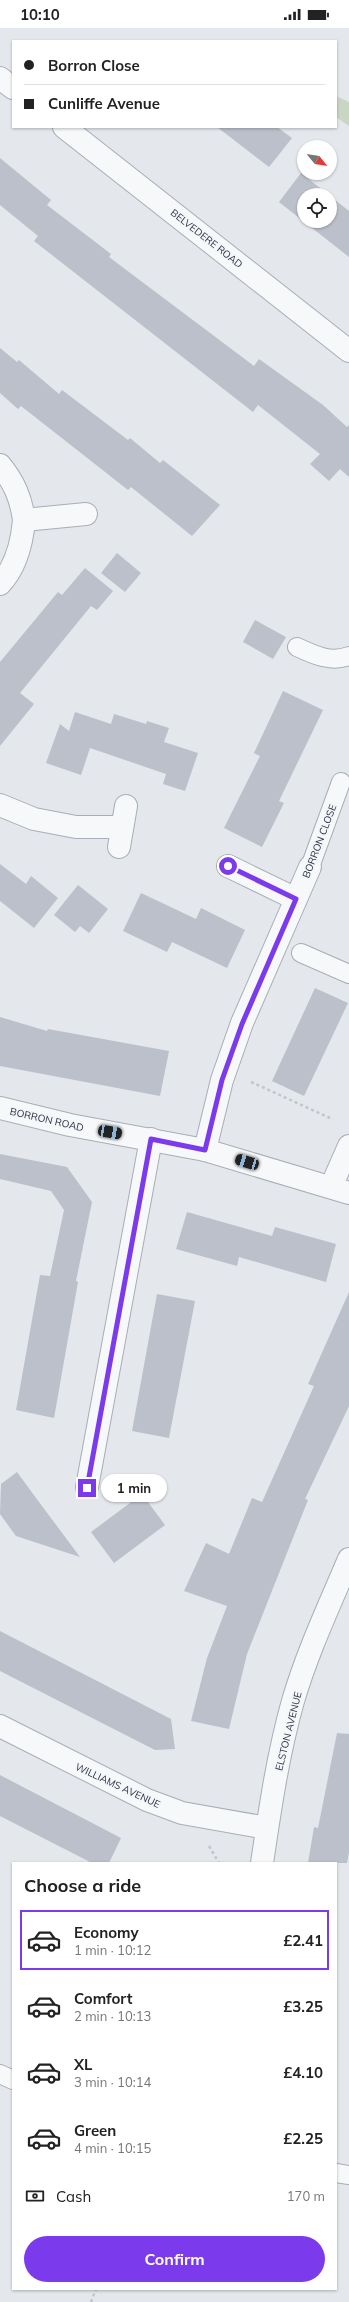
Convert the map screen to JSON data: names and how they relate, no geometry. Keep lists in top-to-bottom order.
{
  "streets": {
    "street": [
      "BELVEDERE ROAD",
      "BORRON CLOSE",
      "BORRON ROAD",
      "ELSTON AVENUE",
      "WILLIAMS AVENUE"
    ]
  },
  "crossings": [
    ["BORRON CLOSE", "BORRON ROAD"],
    ["ELSTON AVENUE", "WILLIAMS AVENUE"]
  ],
  "north": "bottom right",
  "page": {
    "status": "10:10",
    "banner": ["Borron Close", "Cunliffe Avenue"],
    "bubble": "1 min",
    "heading": "Choose a ride",
    "list": [
      {
        "name": "Economy",
        "note": "1 min · 10:12",
        "value": "£2.41"
      },
      {
        "name": "Comfort",
        "note": "2 min · 10:13",
        "value": "£3.25"
      },
      {
        "name": "XL",
        "note": "3 min · 10:14",
        "value": "£4.10"
      },
      {
        "name": "Green",
        "note": "4 min · 10:15",
        "value": "£2.25"
      }
    ],
    "pay": ["Cash", "170 m"],
    "buttons": "Confirm"
  }
}
